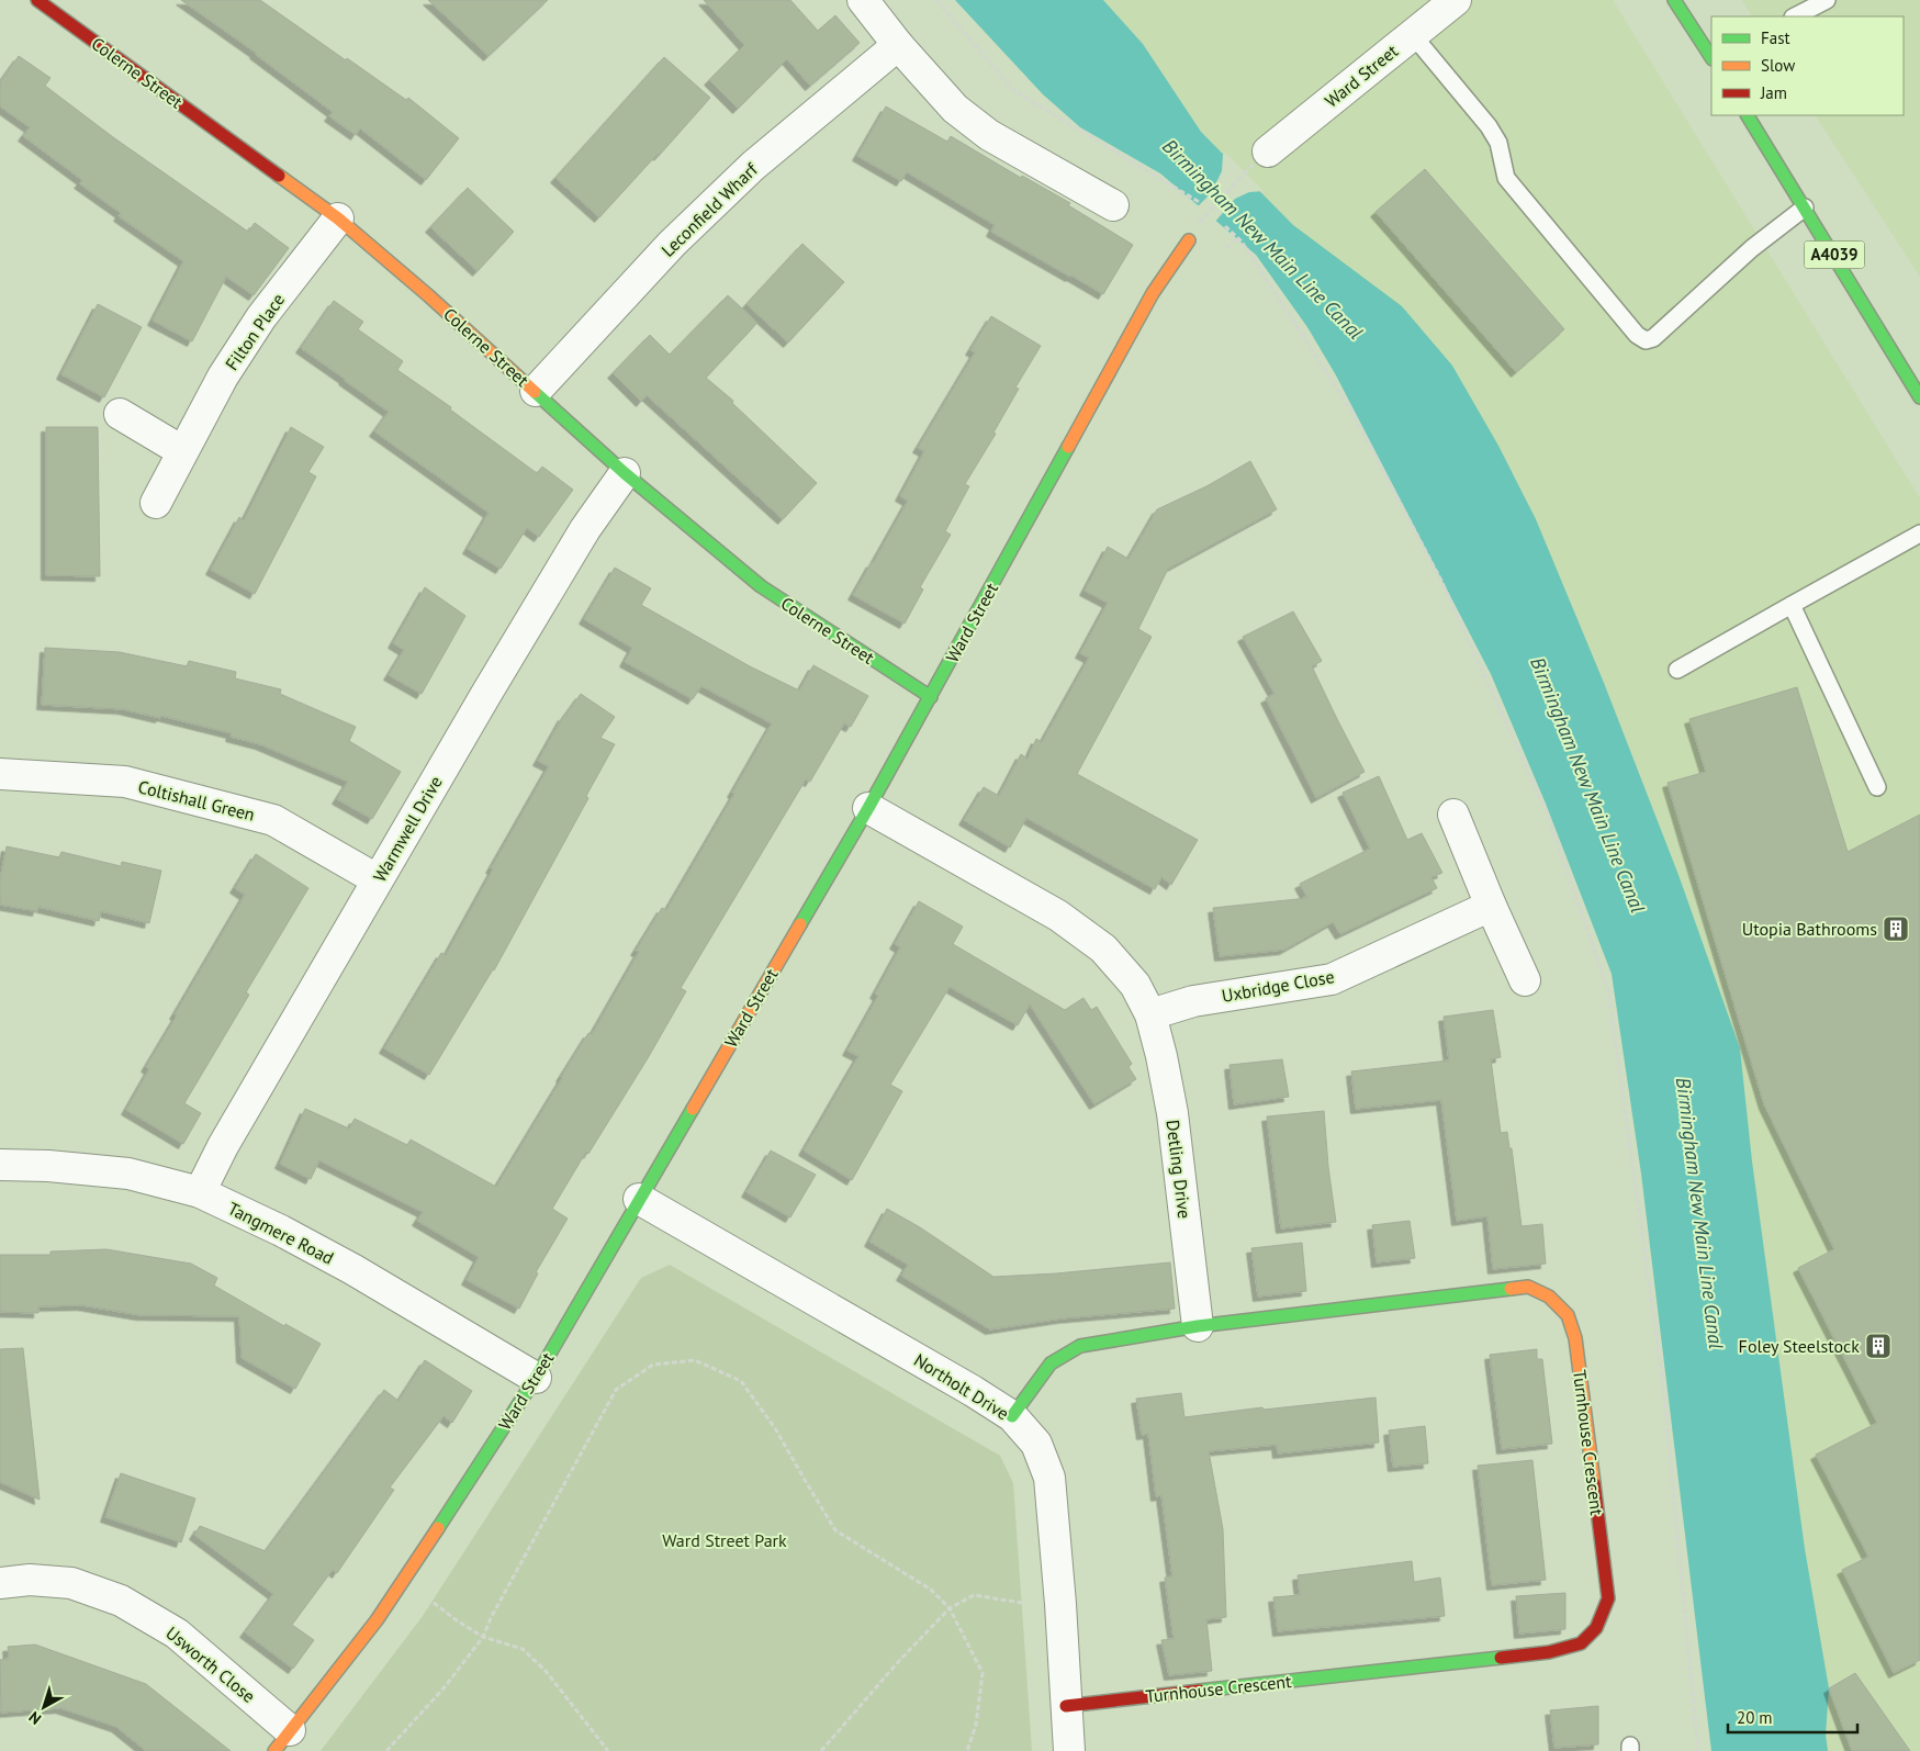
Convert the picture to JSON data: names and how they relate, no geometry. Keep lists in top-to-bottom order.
{
  "streets": {
    "street": [
      "Colerne Street",
      "Ward Street",
      "Leconfield Wharf",
      "A4039",
      "Filton Place",
      "Coltishall Green",
      "Warmwell Drive",
      "Uxbridge Close",
      "Detling Drive",
      "Tangmere Road",
      "Northolt Drive",
      "Turnhouse Crescent",
      "Usworth Close"
    ]
  },
  "crossings": [
    ["Colerne Street", "Ward Street"],
    ["Colerne Street", "Leconfield Wharf"],
    ["Colerne Street", "Filton Place"],
    ["Colerne Street", "Warmwell Drive"],
    ["Ward Street", "Detling Drive"],
    ["Ward Street", "Tangmere Road"],
    ["Ward Street", "Northolt Drive"],
    ["Ward Street", "Usworth Close"],
    ["Coltishall Green", "Warmwell Drive"],
    ["Warmwell Drive", "Tangmere Road"],
    ["Uxbridge Close", "Detling Drive"],
    ["Detling Drive", "Turnhouse Crescent"],
    ["Northolt Drive", "Turnhouse Crescent"]
  ],
  "water": ["Birmingham New Main Line Canal"],
  "parks": ["Ward Street Park"],
  "places": {
    "building": ["Utopia Bathrooms", "Foley Steelstock"]
  },
  "legend": ["Fast", "Slow", "Jam"],
  "scale_bar": "20 m",
  "north": "bottom left"
}
